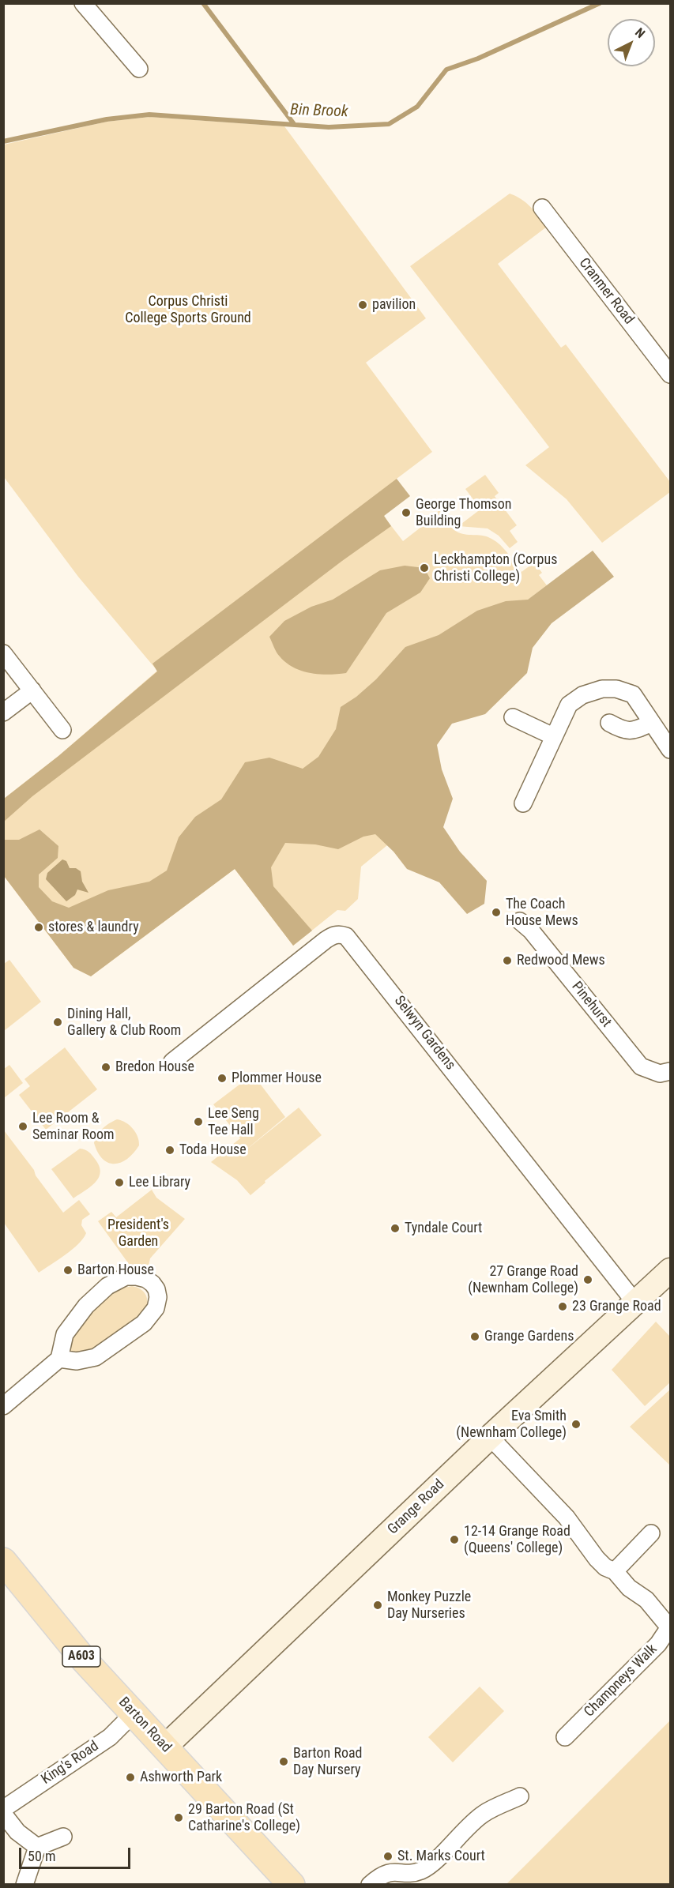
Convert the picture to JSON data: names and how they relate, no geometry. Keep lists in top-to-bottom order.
{
  "streets": {
    "main road": ["A603", "Barton Road"],
    "street": [
      "Cranmer Road",
      "Pinehurst",
      "Selwyn Gardens",
      "Grange Road",
      "Champneys Walk",
      "King's Road"
    ]
  },
  "crossings": [
    ["Selwyn Gardens", "Grange Road"],
    ["Grange Road", "Champneys Walk"],
    ["Grange Road", "Barton Road"],
    ["Barton Road", "King's Road"]
  ],
  "water": ["Bin Brook"],
  "parks": ["Corpus Christi College Sports Ground", "President's Garden"],
  "places": [
    "pavilion",
    "George Thomson Building",
    "Leckhampton (Corpus Christi College)",
    "The Coach House Mews",
    "stores & laundry",
    "Redwood Mews",
    "Dining Hall, Gallery & Club Room",
    "Bredon House",
    "Plommer House",
    "Lee Seng Tee Hall",
    "Lee Room & Seminar Room",
    "Toda House",
    "Lee Library",
    "Tyndale Court",
    "Barton House",
    "27 Grange Road (Newnham College)",
    "23 Grange Road",
    "Grange Gardens",
    "Eva Smith (Newnham College)",
    "12-14 Grange Road (Queens' College)",
    "Monkey Puzzle Day Nurseries",
    "Barton Road Day Nursery",
    "Ashworth Park",
    "29 Barton Road (St Catharine's College)",
    "St. Marks Court"
  ],
  "scale_bar": "50 m",
  "north": "top right"
}
